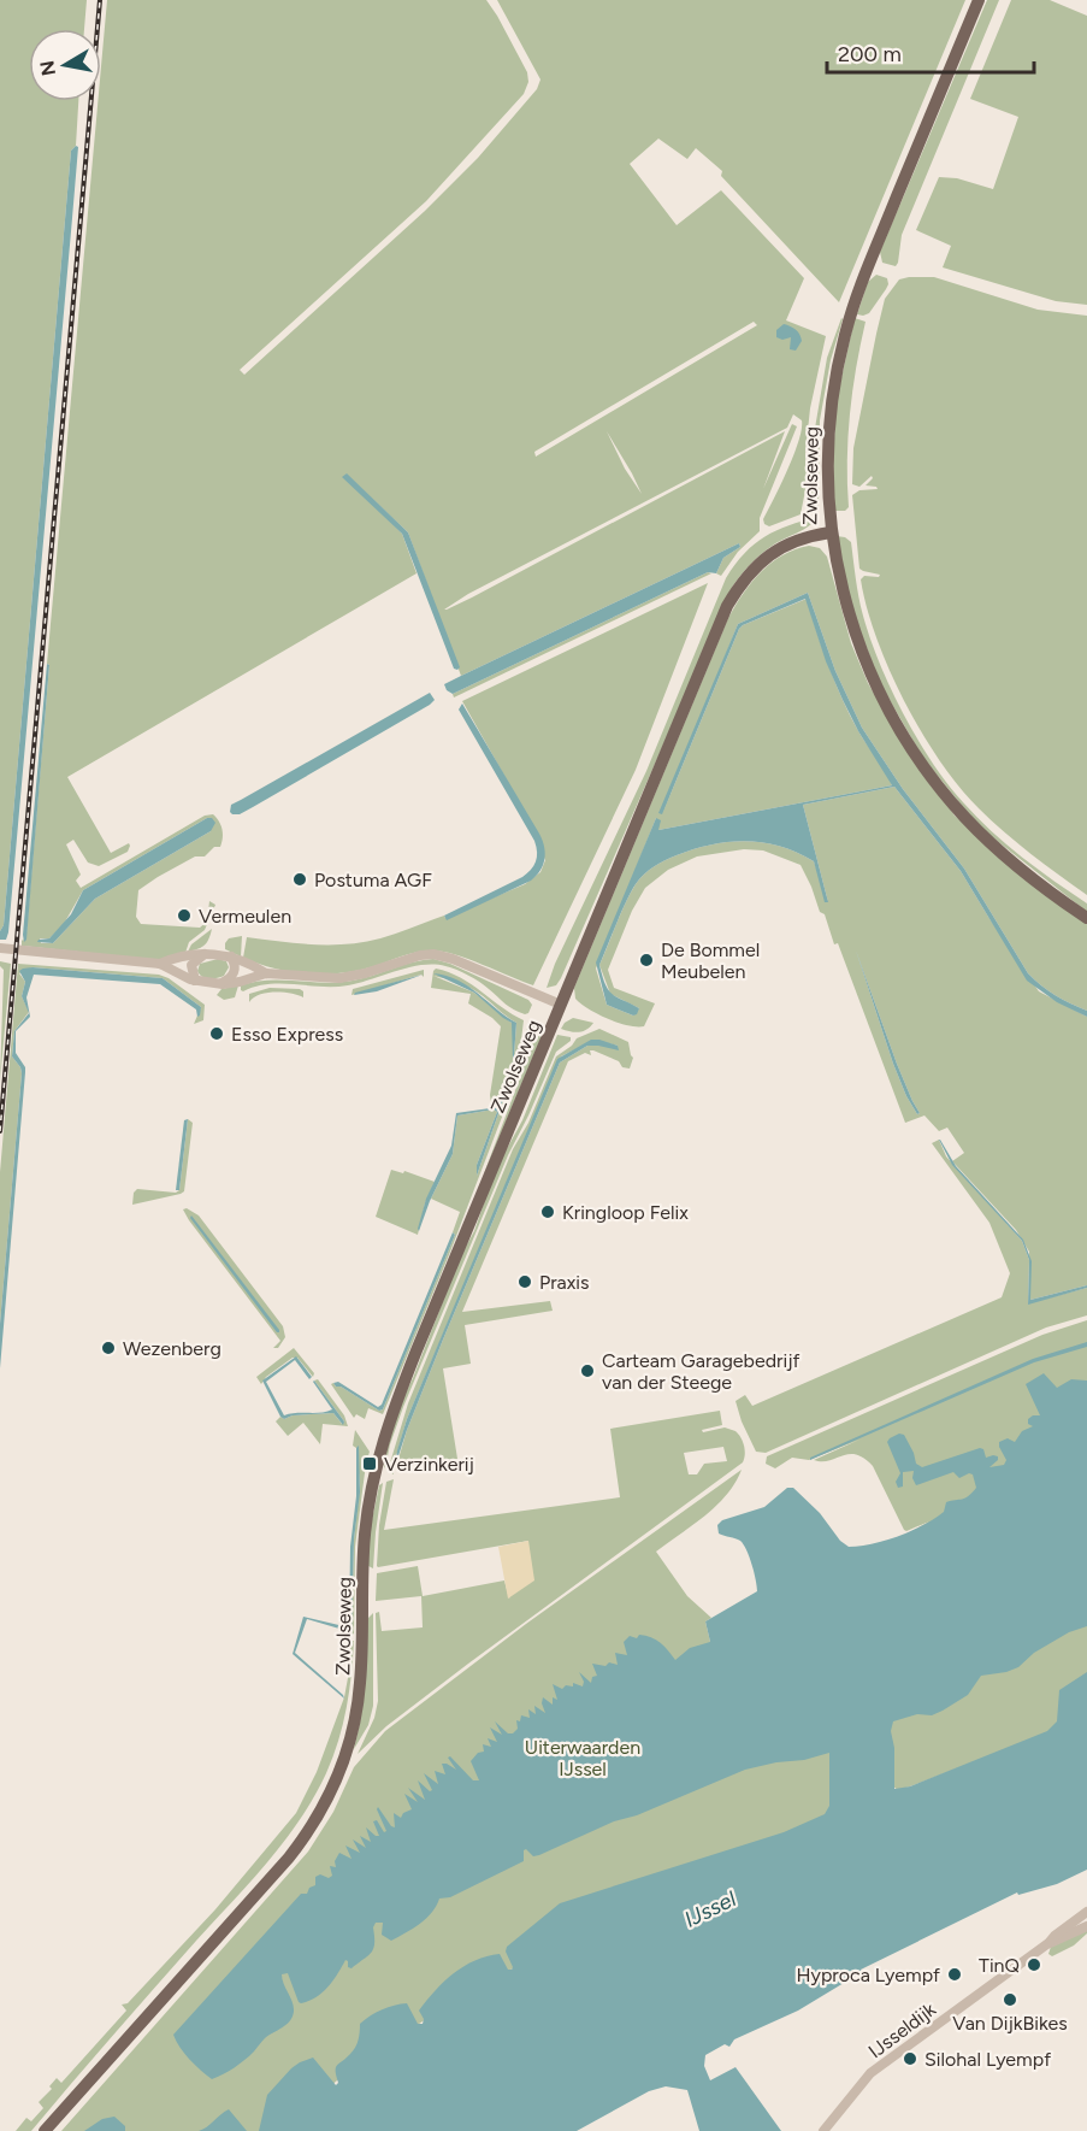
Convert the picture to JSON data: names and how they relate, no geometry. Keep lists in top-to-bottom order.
{
  "streets": {
    "main road": ["Zwolseweg"],
    "street": ["IJsseldijk"]
  },
  "water": ["IJssel"],
  "parks": ["Uiterwaarden IJssel"],
  "places": {
    "other": [
      "Postuma AGF",
      "Vermeulen",
      "De Bommel Meubelen",
      "Esso Express",
      "Kringloop Felix",
      "Praxis",
      "Wezenberg",
      "Carteam Garagebedrijf van der Steege",
      "TinQ",
      "Hyproca Lyempf",
      "Van DijkBikes",
      "Silohal Lyempf"
    ],
    "transit": ["Verzinkerij"]
  },
  "scale_bar": "200 m",
  "north": "left"
}
